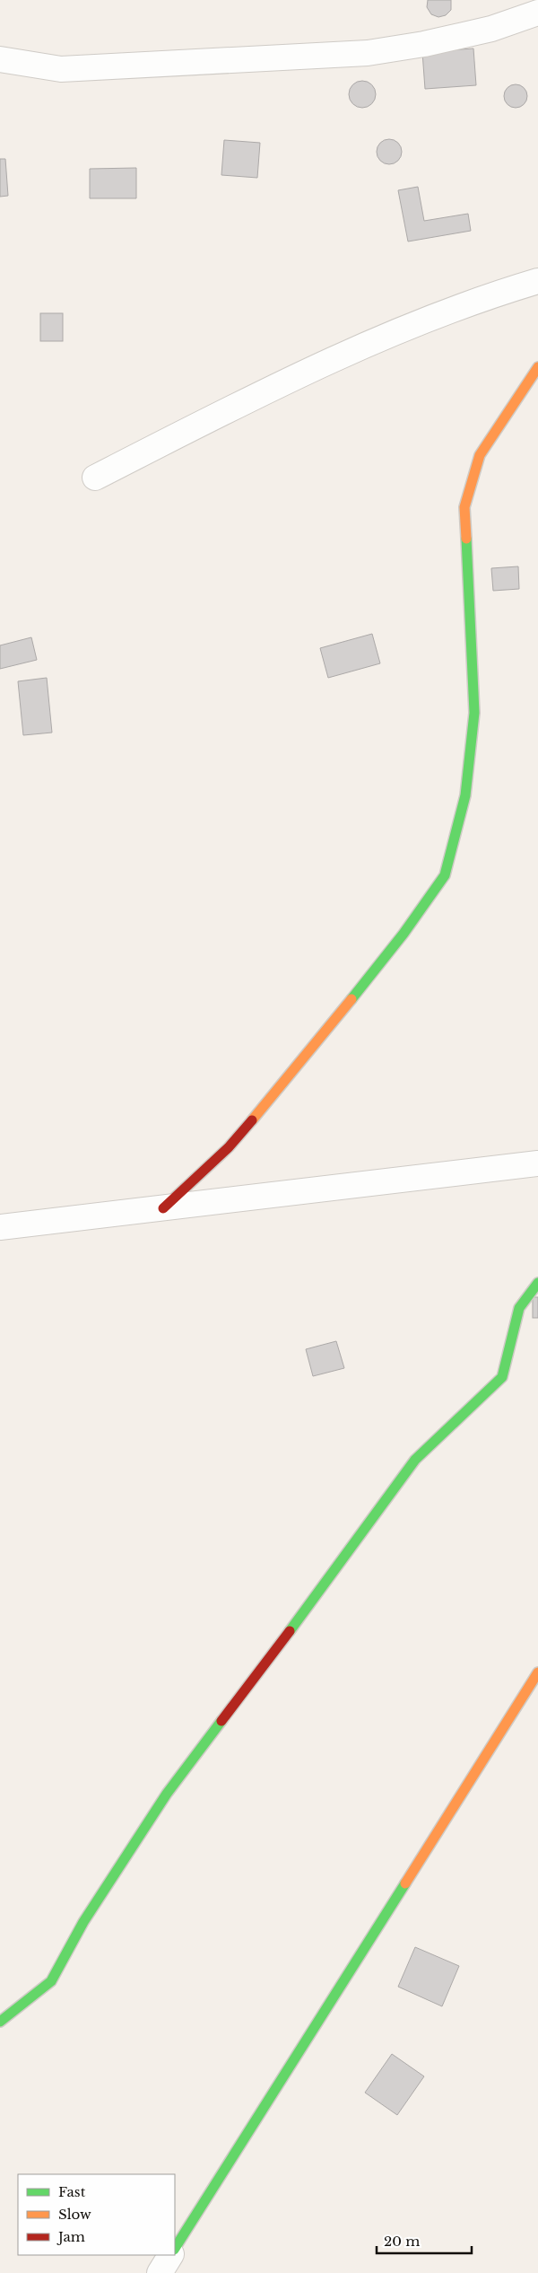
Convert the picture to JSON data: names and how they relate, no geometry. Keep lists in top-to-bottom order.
{
  "legend": ["Fast", "Slow", "Jam"],
  "scale_bar": "20 m"
}
